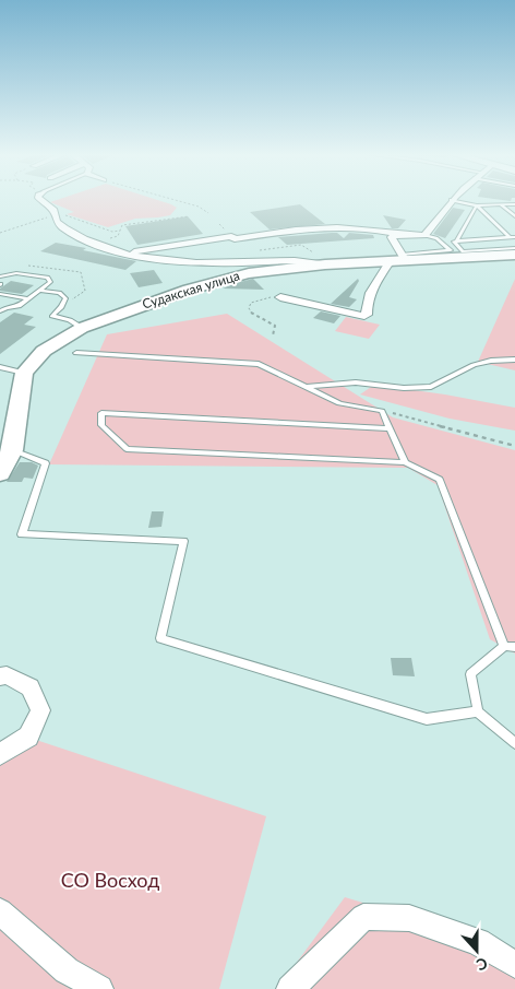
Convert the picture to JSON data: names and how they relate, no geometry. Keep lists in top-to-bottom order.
{
  "streets": {
    "main road": ["Судакская улица"]
  },
  "parks": ["СО Восход"],
  "north": "bottom"
}
